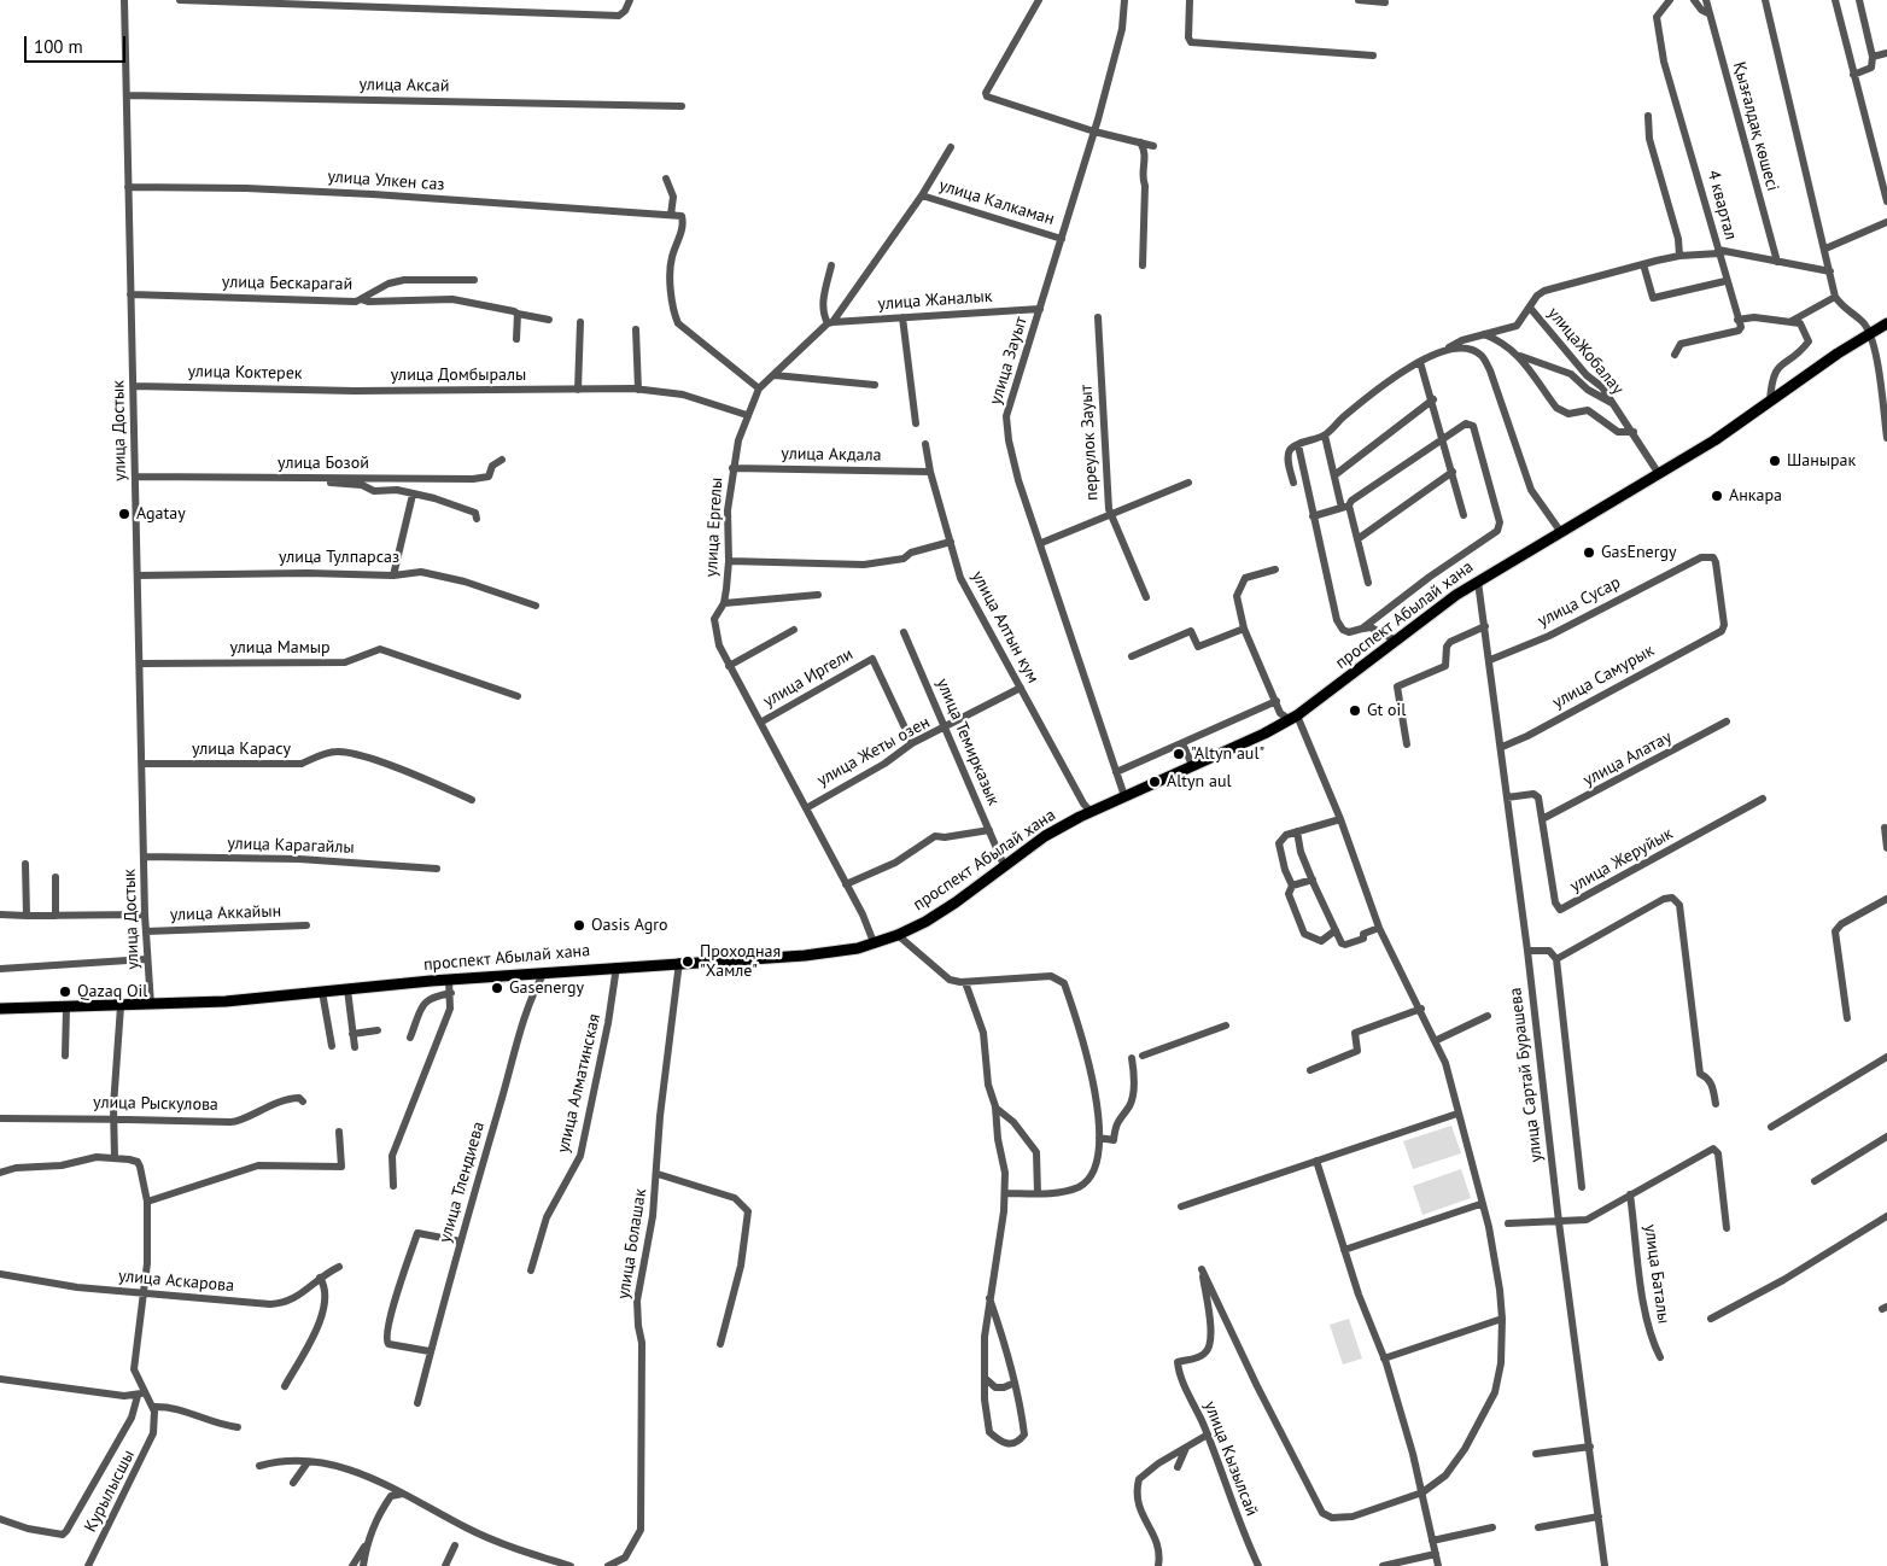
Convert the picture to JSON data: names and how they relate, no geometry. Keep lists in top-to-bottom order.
{
  "streets": {
    "main road": ["проспект Абылай хана"],
    "street": [
      "улица Аксай",
      "Қызғалдақ көшесі",
      "улица Улкен саз",
      "улица Калкаман",
      "4 квартал",
      "улица Бескарагай",
      "улица Жаналык",
      "улицаЖобалау",
      "улица Зауыт",
      "улица Коктерек",
      "улица Домбыралы",
      "улица Достык",
      "переулок Зауыт",
      "улица Акдала",
      "улица Бозой",
      "улица Ергелы",
      "улица Тулпарсаз",
      "улица Сусар",
      "улица Алтын кум",
      "улица Мамыр",
      "улица Самурык",
      "улица Иргели",
      "улица Темирказык",
      "улица Карасу",
      "улица Жеты озен",
      "улица Алатау",
      "улица Карагайлы",
      "улица Жеруйык",
      "улица Аккайын",
      "улица Сартай Бурашева",
      "улица Алматинская",
      "улица Рыскулова",
      "улица Тлендиева",
      "улица Болашак",
      "улица Баталы",
      "улица Аскарова",
      "улица Кызылсай",
      "Курылысшы"
    ]
  },
  "crossings": [
    ["улица Аксай", "улица Достык"],
    ["улица Улкен саз", "улица Достык"],
    ["улица Калкаман", "улица Зауыт"],
    ["улица Калкаман", "улица Ергелы"],
    ["улица Бескарагай", "улица Достык"],
    ["улица Жаналык", "улица Зауыт"],
    ["улица Жаналык", "улица Ергелы"],
    ["улицаЖобалау", "проспект Абылай хана"],
    ["улица Зауыт", "проспект Абылай хана"],
    ["улица Коктерек", "улица Домбыралы"],
    ["улица Коктерек", "улица Достык"],
    ["улица Домбыралы", "улица Ергелы"],
    ["улица Достык", "улица Бозой"],
    ["улица Достык", "улица Тулпарсаз"],
    ["улица Достык", "проспект Абылай хана"],
    ["улица Достык", "улица Мамыр"],
    ["улица Достык", "улица Карасу"],
    ["улица Достык", "улица Карагайлы"],
    ["улица Достык", "улица Аккайын"],
    ["улица Акдала", "улица Ергелы"],
    ["улица Акдала", "улица Алтын кум"],
    ["улица Ергелы", "проспект Абылай хана"],
    ["улица Ергелы", "улица Иргели"],
    ["улица Ергелы", "улица Жеты озен"],
    ["улица Сусар", "улица Самурык"],
    ["улица Сусар", "улица Сартай Бурашева"],
    ["проспект Абылай хана", "улица Алтын кум"],
    ["проспект Абылай хана", "улица Темирказык"],
    ["проспект Абылай хана", "улица Сартай Бурашева"],
    ["проспект Абылай хана", "улица Алматинская"],
    ["проспект Абылай хана", "улица Тлендиева"],
    ["проспект Абылай хана", "улица Болашак"],
    ["улица Алтын кум", "улица Жеты озен"],
    ["улица Самурык", "улица Сартай Бурашева"],
    ["улица Иргели", "улица Жеты озен"],
    ["улица Темирказык", "улица Жеты озен"],
    ["улица Алатау", "улица Жеруйык"],
    ["улица Жеруйык", "улица Сартай Бурашева"]
  ],
  "places": [
    "Шанырак",
    "Анкара",
    "Agatay",
    "GasEnergy",
    "Gt oil",
    "\"Altyn aul\"",
    "Altyn aul",
    "Oasis Agro",
    "Проходная \"Хамле\"",
    "Gasenergy",
    "Qazaq Oil"
  ],
  "scale_bar": "100 m"
}
